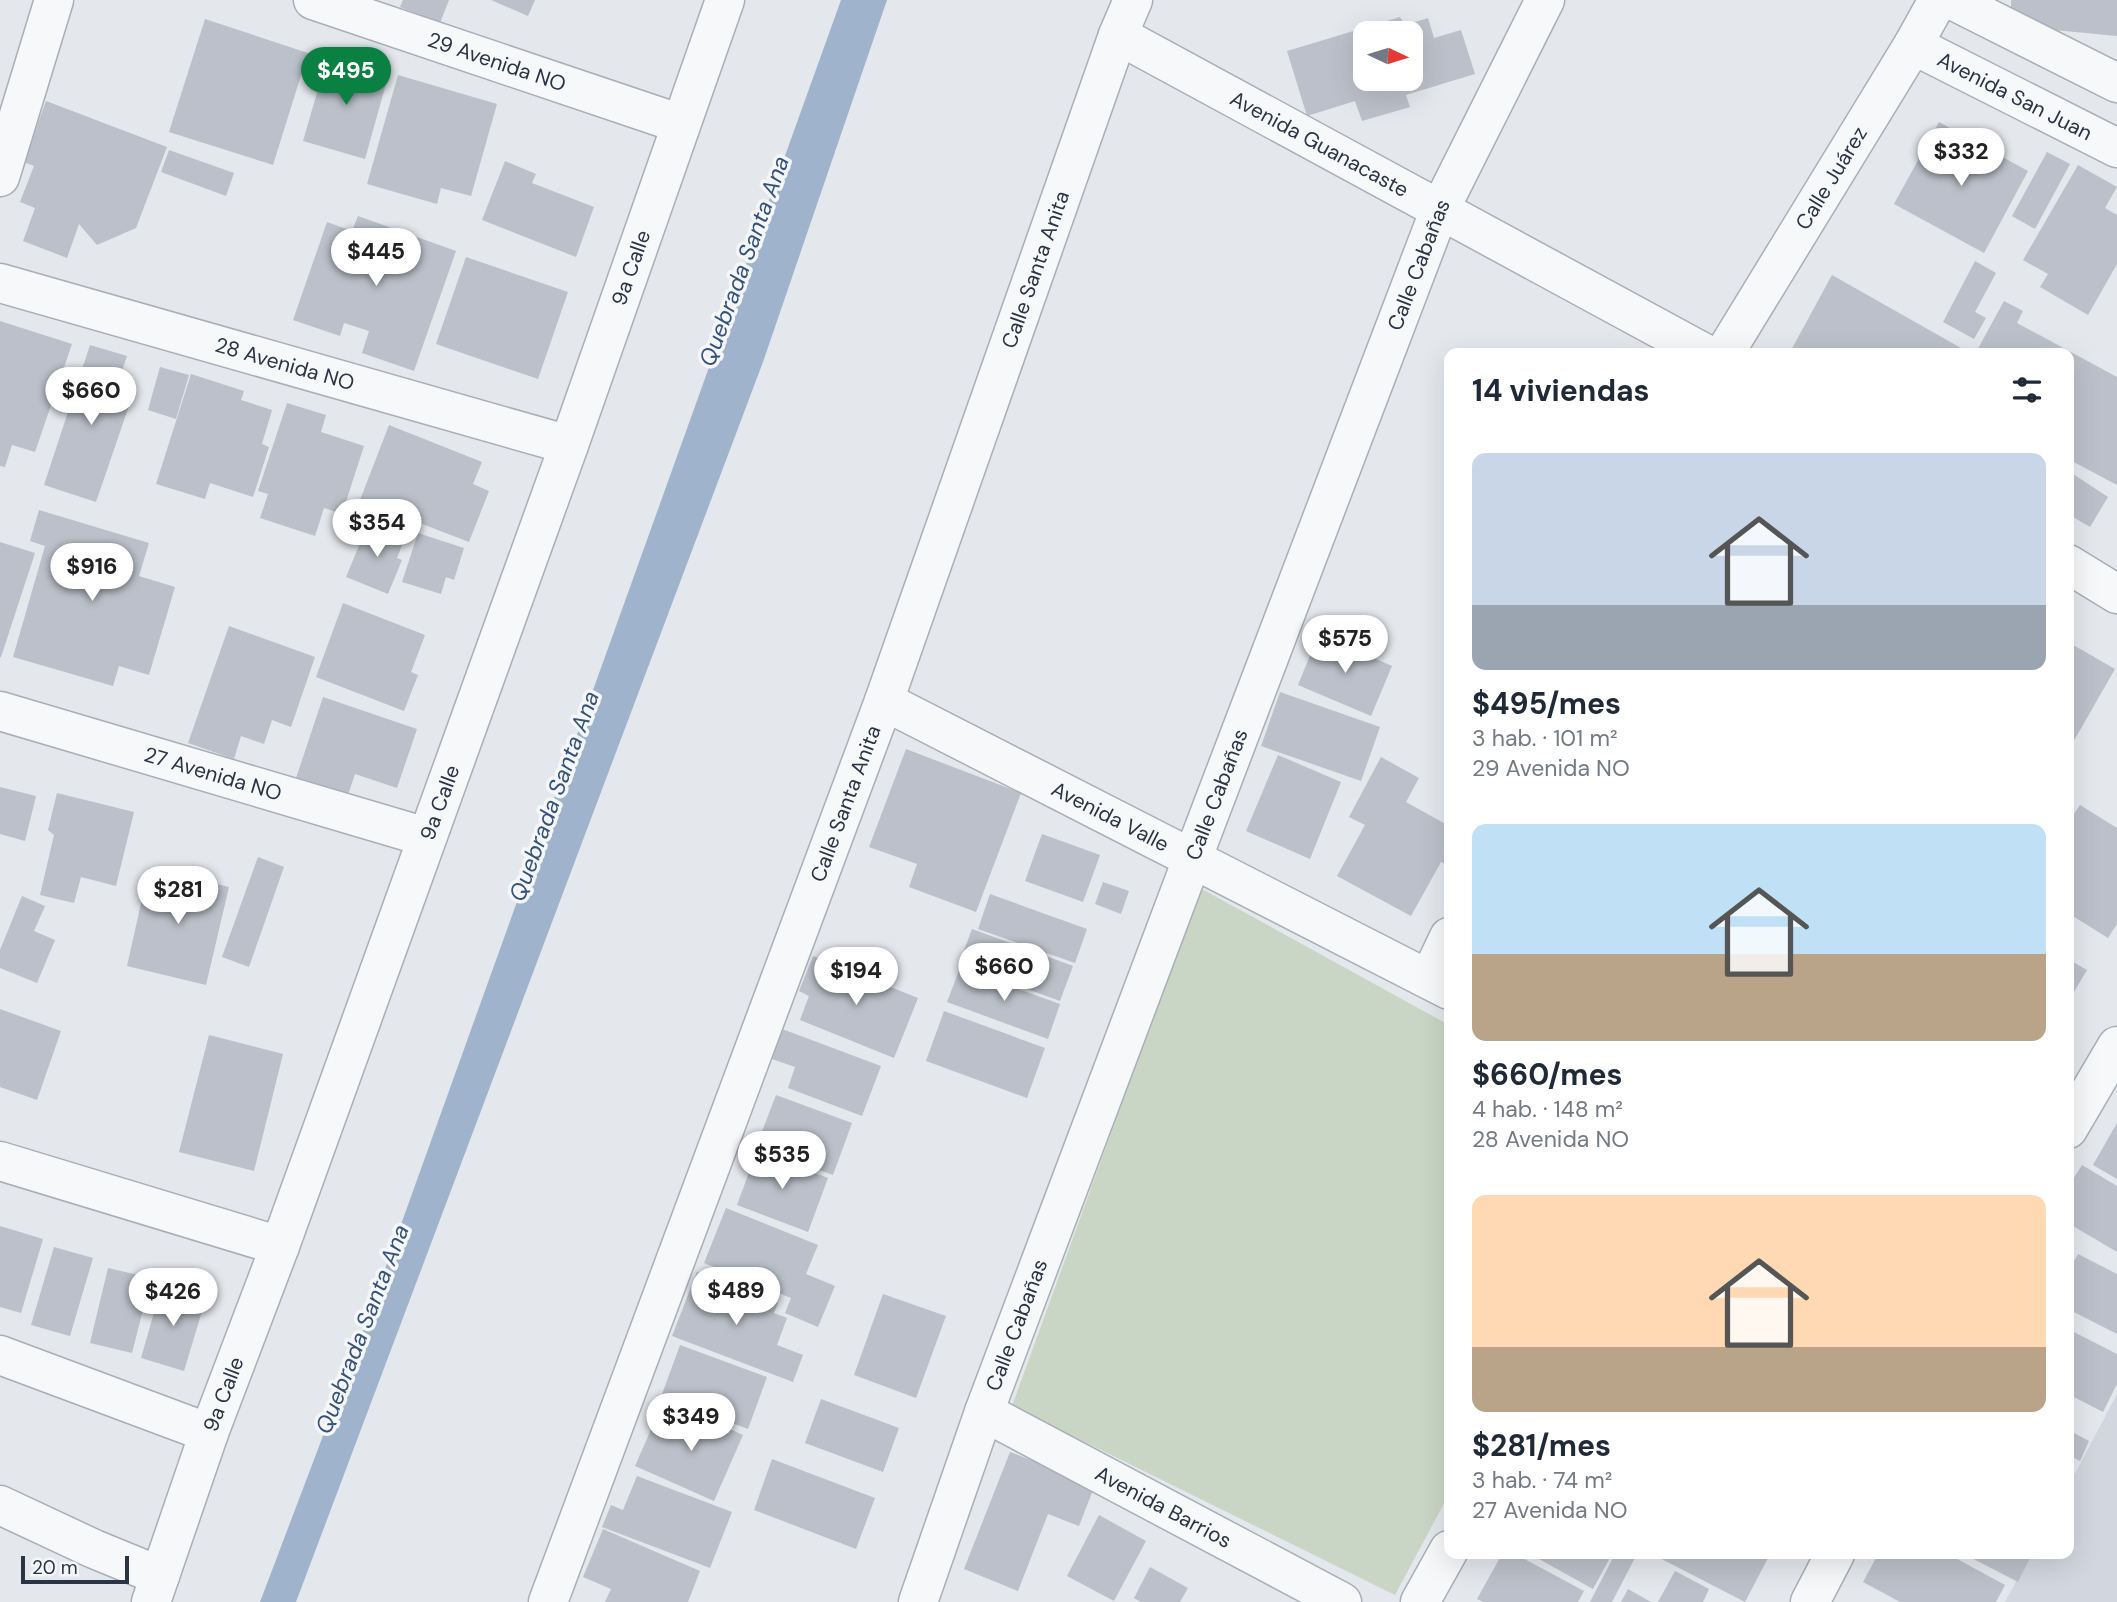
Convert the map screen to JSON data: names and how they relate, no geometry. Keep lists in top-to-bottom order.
{
  "streets": {
    "street": [
      "29 Avenida NO",
      "Avenida San Juan",
      "Avenida Guanacaste",
      "Calle Juárez",
      "Calle Cabañas",
      "9a Calle",
      "Calle Santa Anita",
      "28 Avenida NO",
      "27 Avenida NO",
      "Avenida Valle",
      "Avenida Barrios"
    ]
  },
  "crossings": [
    ["29 Avenida NO", "9a Calle"],
    ["Avenida San Juan", "Calle Juárez"],
    ["Avenida Guanacaste", "Calle Cabañas"],
    ["Avenida Guanacaste", "Calle Santa Anita"],
    ["Calle Cabañas", "Avenida Valle"],
    ["Calle Cabañas", "Avenida Barrios"],
    ["9a Calle", "28 Avenida NO"],
    ["9a Calle", "27 Avenida NO"],
    ["Calle Santa Anita", "Avenida Valle"]
  ],
  "water": ["Quebrada Santa Ana"],
  "scale_bar": "20 m",
  "north": "right",
  "page": {
    "price": [
      "$495",
      "$332",
      "$445",
      "$660",
      "$354",
      "$916",
      "$575",
      "$281",
      "$660",
      "$194",
      "$535",
      "$489",
      "$426",
      "$349"
    ],
    "heading": "14 viviendas",
    "list": [
      {
        "name": "$495/mes",
        "note": "3 hab. · 101 m² · 29 Avenida NO"
      },
      {
        "name": "$660/mes",
        "note": "4 hab. · 148 m² · 28 Avenida NO"
      },
      {
        "name": "$281/mes",
        "note": "3 hab. · 74 m² · 27 Avenida NO"
      }
    ],
    "scale": "20 m"
  }
}
